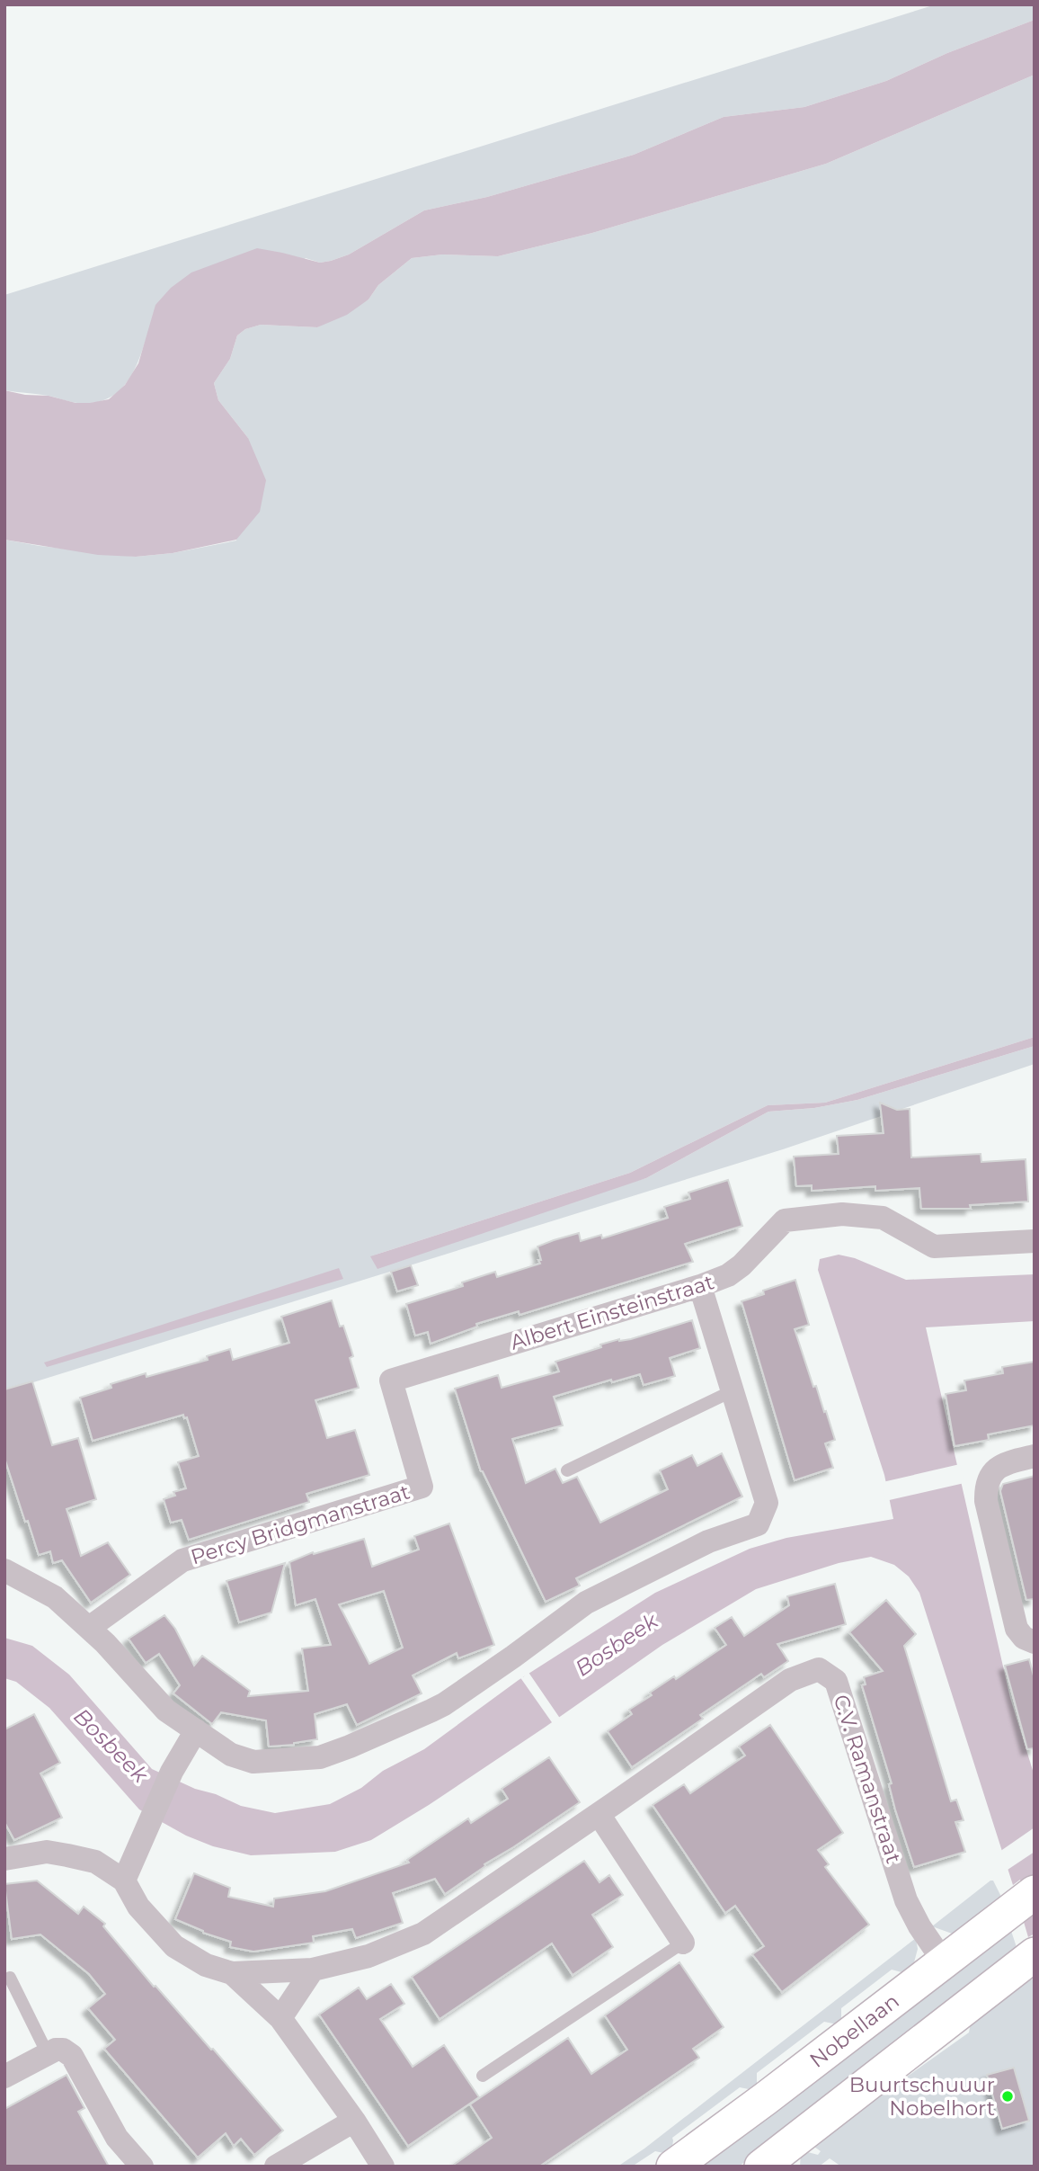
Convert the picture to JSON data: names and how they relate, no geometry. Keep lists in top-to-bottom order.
{
  "streets": {
    "street": [
      "Albert Einsteinstraat",
      "Percy Bridgmanstraat",
      "C.V. Ramanstraat",
      "Nobellaan"
    ]
  },
  "crossings": [
    ["Albert Einsteinstraat", "Percy Bridgmanstraat"],
    ["C.V. Ramanstraat", "Nobellaan"]
  ],
  "water": ["Bosbeek"],
  "places": ["Buurtschuuur Nobelhort"]
}
